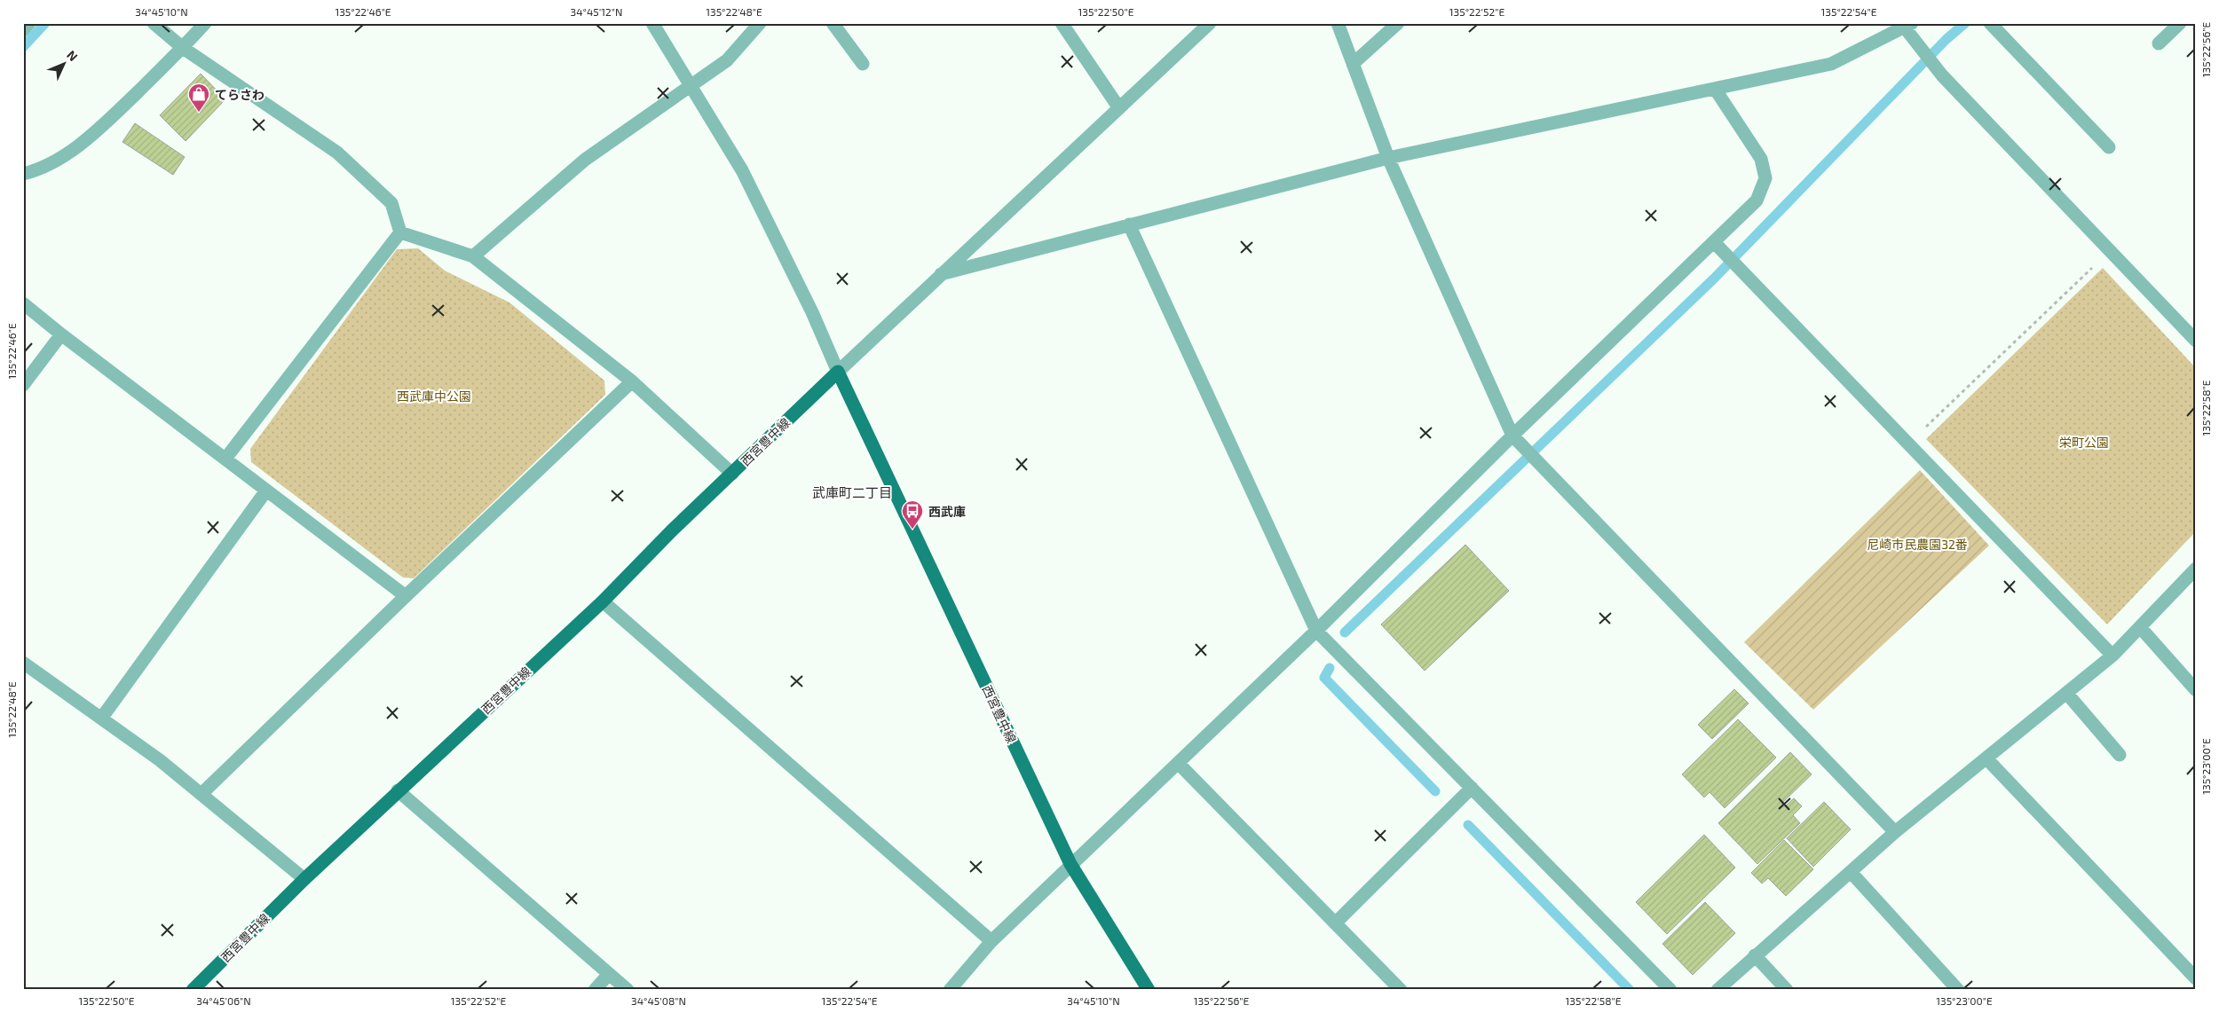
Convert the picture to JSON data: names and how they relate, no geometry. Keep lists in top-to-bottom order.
{
  "streets": {
    "main road": ["西宮豊中線"]
  },
  "districts": ["武庫町二丁目"],
  "parks": ["西武庫中公園", "栄町公園", "尼崎市民農園32番"],
  "places": {
    "shop": ["てらさわ"],
    "bus stop": ["西武庫"]
  },
  "north": "top right",
  "coordinates": [
    "34°45'10\"N",
    "135°22'46\"E",
    "34°45'12\"N",
    "135°22'48\"E",
    "135°22'50\"E",
    "135°22'52\"E",
    "135°22'54\"E",
    "135°22'56\"E",
    "135°22'58\"E",
    "135°23'00\"E",
    "34°45'06\"N",
    "34°45'08\"N"
  ]
}
